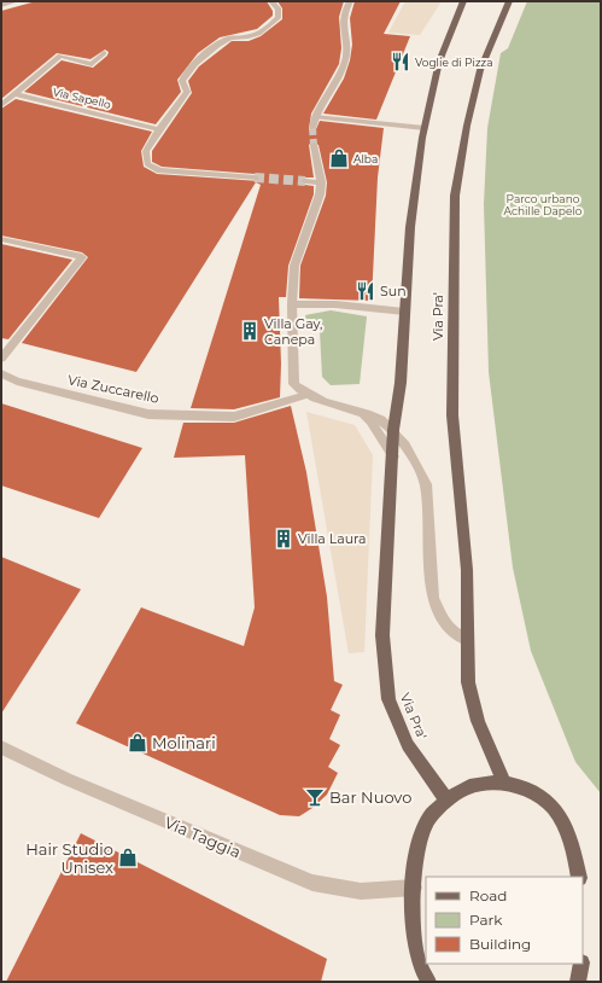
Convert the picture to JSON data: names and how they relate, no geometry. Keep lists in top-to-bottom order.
{
  "streets": {
    "main road": ["Via Pra'"],
    "street": ["Via Sapello", "Via Zuccarello", "Via Taggia"]
  },
  "parks": ["Parco urbano Achille Dapelo"],
  "places": {
    "restaurant": ["Voglie di Pizza", "Sun"],
    "shop": ["Alba", "Molinari", "Hair Studio Unisex"],
    "building": ["Villa Gay, Canepa", "Villa Laura"],
    "bar": ["Bar Nuovo"]
  },
  "legend": ["Road", "Park", "Building"]
}
